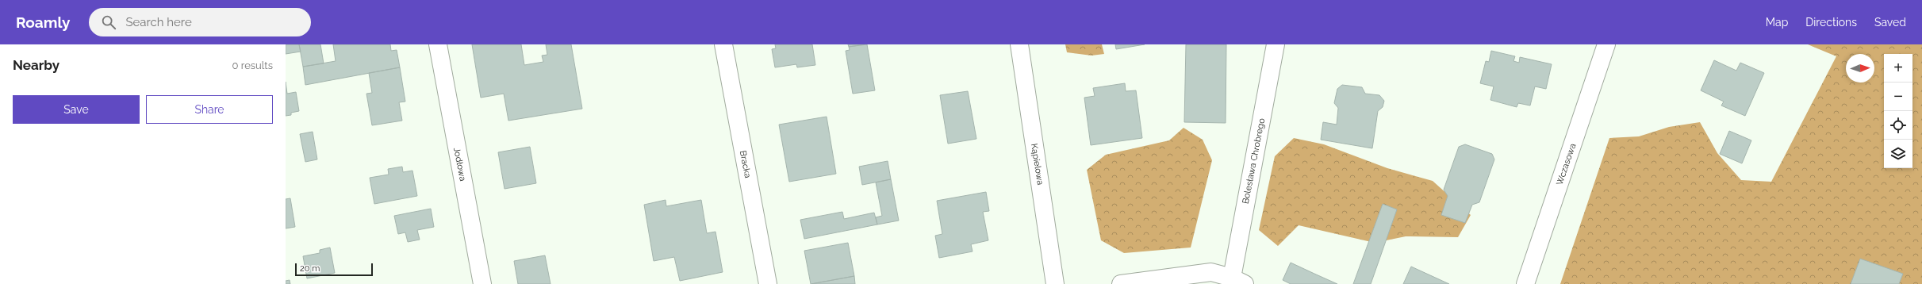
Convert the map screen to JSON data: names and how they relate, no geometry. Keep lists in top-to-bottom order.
{
  "streets": {
    "street": [
      "Bolesława Chrobrego",
      "Jodłowa",
      "Bracka",
      "Kąpielowa",
      "Wczasowa"
    ]
  },
  "scale_bar": "20 m",
  "north": "right",
  "page": {
    "header": "Roamly",
    "search": "Search here",
    "nav": ["Map", "Directions", "Saved"],
    "heading": ["Nearby", "0 results"],
    "map_buttons": ["+", "−"],
    "buttons": ["Save", "Share"],
    "scale": "20 m"
  }
}
